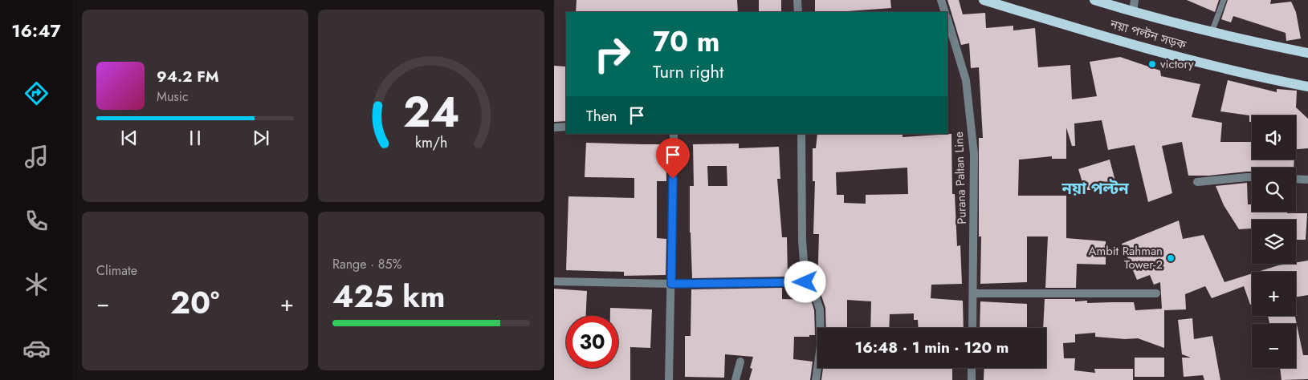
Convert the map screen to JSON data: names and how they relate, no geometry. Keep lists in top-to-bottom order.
{
  "streets": {
    "main road": ["নয়া পল্টন সড়ক"],
    "street": ["Purana Paltan Line"]
  },
  "districts": ["নয়া পল্টন"],
  "places": ["victory", "Ambit Rahman Tower-2"],
  "page": {
    "tabs": "16:47",
    "turn": ["70 m", "Turn right"],
    "song": ["94.2 FM", "Music"],
    "then": "Then",
    "map_buttons": ["+", "−"],
    "tile": [
      "Climate",
      ["Range · 85%", "425 km"]
    ],
    "heat": ["−", "20°", "+"],
    "limit": "30",
    "trip": "16:48 · 1 min · 120 m",
    "gauge": ["24", "km/h"]
  }
}
